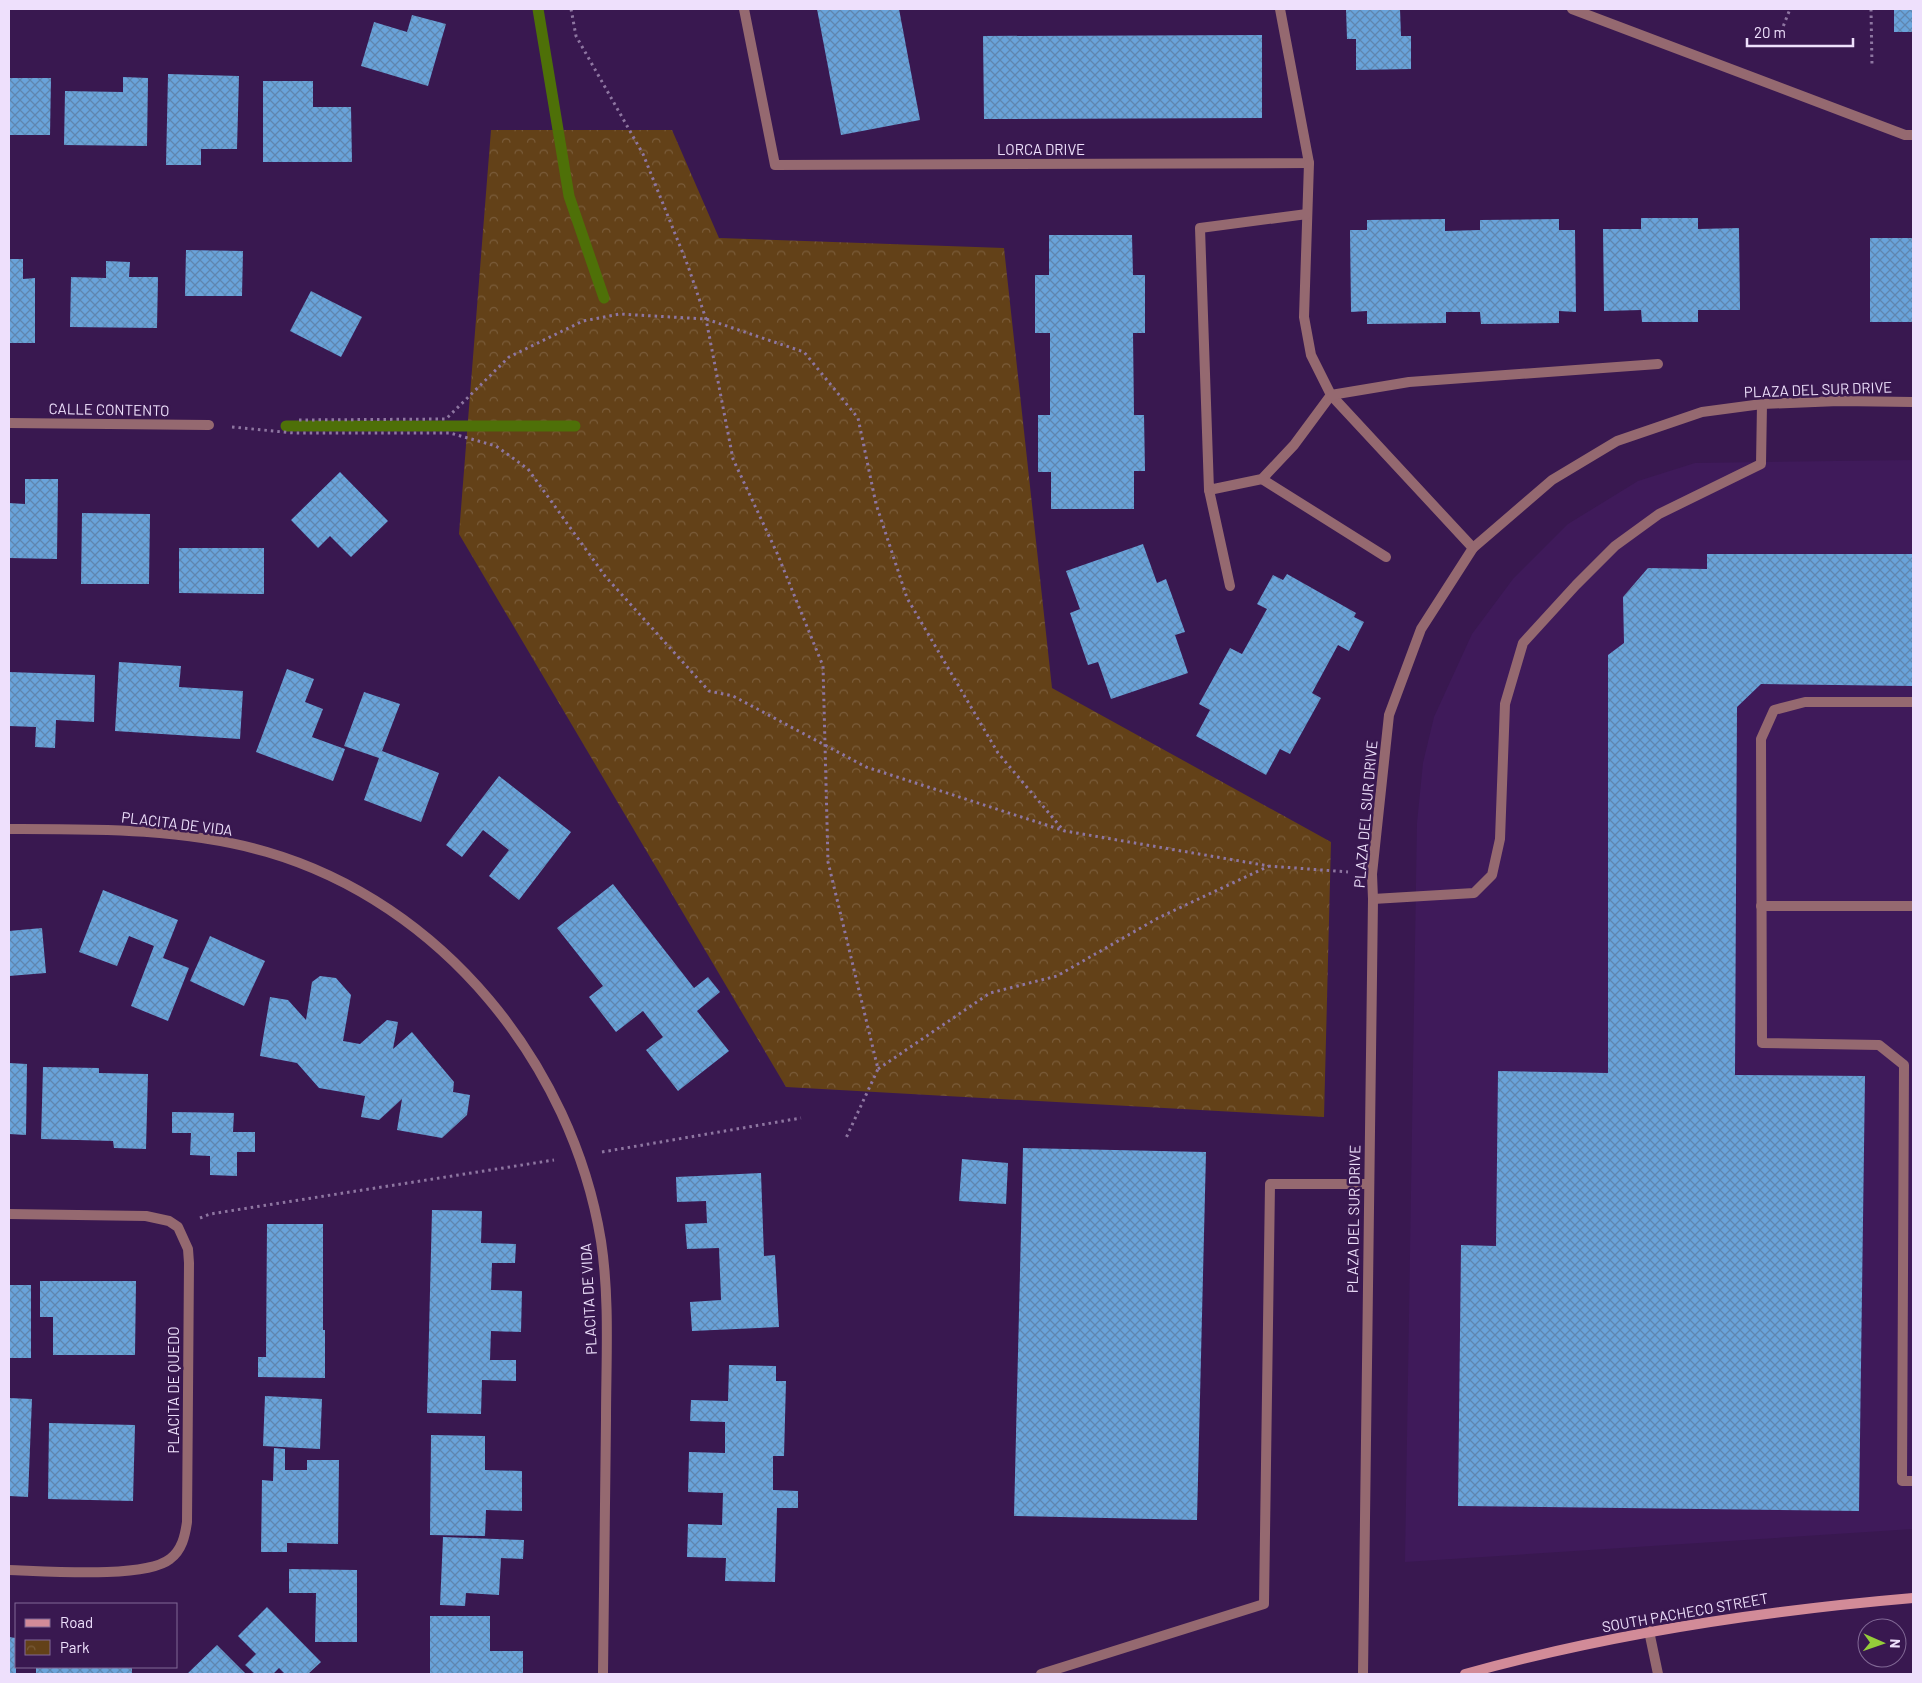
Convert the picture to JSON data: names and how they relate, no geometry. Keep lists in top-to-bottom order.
{
  "streets": {
    "street": [
      "LORCA DRIVE",
      "PLAZA DEL SUR DRIVE",
      "CALLE CONTENTO",
      "PLACITA DE VIDA",
      "PLACITA DE QUEDO",
      "SOUTH PACHECO STREET"
    ]
  },
  "legend": ["Road", "Park"],
  "scale_bar": "20 m",
  "north": "right"
}
